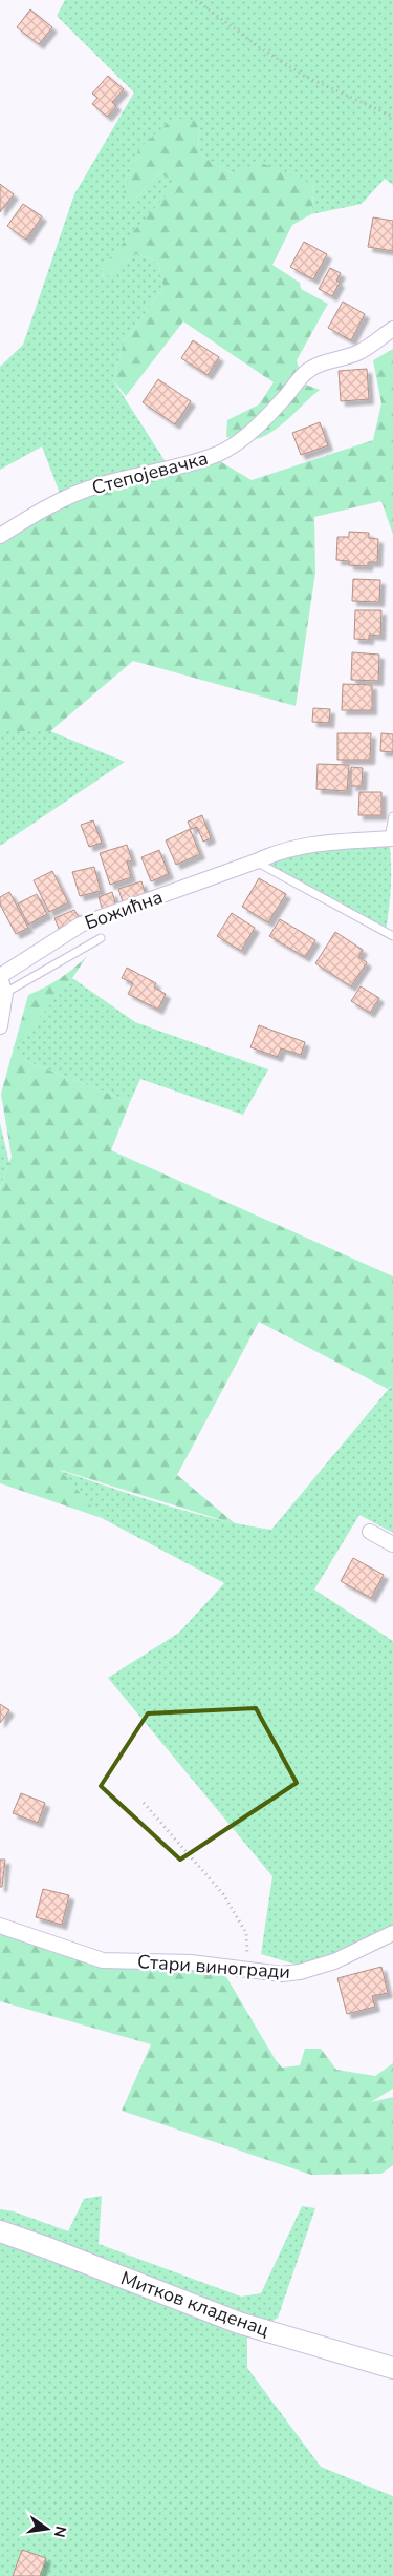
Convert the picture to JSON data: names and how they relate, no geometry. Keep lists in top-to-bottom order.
{
  "streets": {
    "street": [
      "Степојевачка",
      "Божићна",
      "Стари виногради",
      "Митков кладенац"
    ]
  },
  "north": "right"
}
